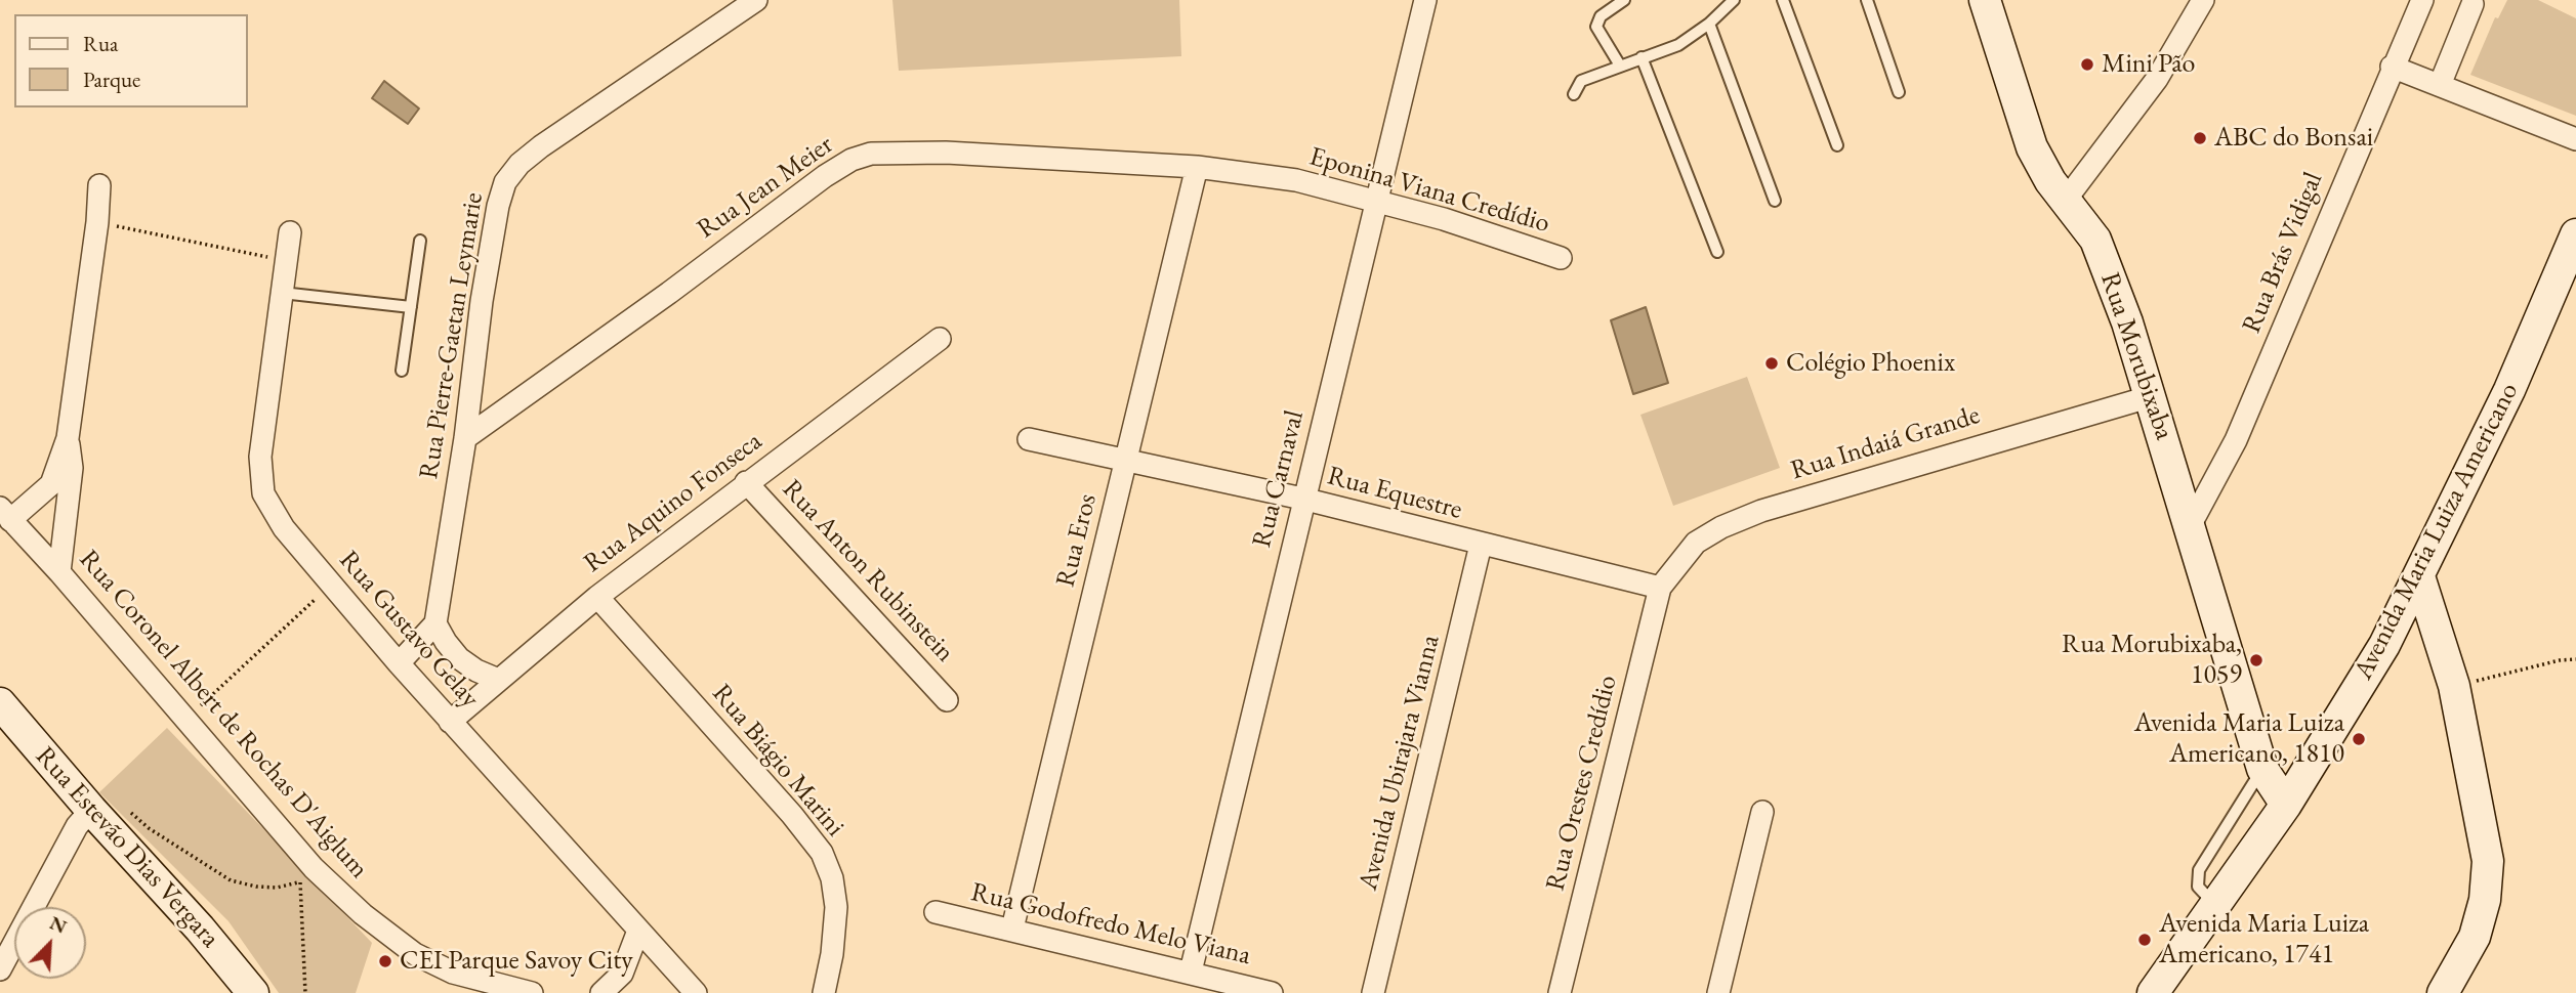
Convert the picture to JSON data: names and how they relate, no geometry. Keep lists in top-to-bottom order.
{
  "streets": {
    "street": [
      "Rua Jean Meier",
      "Eponina Viana Credídio",
      "Rua Brás Vidigal",
      "Rua Pierre-Gaetan Leymarie",
      "Rua Morubixaba",
      "Rua Indaiá Grande",
      "Rua Carnaval",
      "Rua Equestre",
      "Rua Aquino Fonseca",
      "Avenida Maria Luiza Americano",
      "Rua Eros",
      "Rua Anton Rubinstein",
      "Rua Gustavo Gelay",
      "Rua Coronel Albert de Rochas D'Aiglum",
      "Rua Biágio Marini",
      "Avenida Ubirajara Vianna",
      "Rua Orestes Credídio",
      "Rua Estevão Dias Vergara",
      "Rua Godofredo Melo Viana"
    ]
  },
  "crossings": [
    ["Rua Jean Meier", "Eponina Viana Credídio"],
    ["Rua Jean Meier", "Rua Pierre-Gaetan Leymarie"],
    ["Rua Jean Meier", "Rua Eros"],
    ["Eponina Viana Credídio", "Rua Carnaval"],
    ["Eponina Viana Credídio", "Rua Eros"],
    ["Rua Brás Vidigal", "Rua Morubixaba"],
    ["Rua Morubixaba", "Rua Indaiá Grande"],
    ["Rua Morubixaba", "Avenida Maria Luiza Americano"],
    ["Rua Indaiá Grande", "Rua Equestre"],
    ["Rua Indaiá Grande", "Rua Orestes Credídio"],
    ["Rua Carnaval", "Rua Equestre"],
    ["Rua Carnaval", "Rua Godofredo Melo Viana"],
    ["Rua Equestre", "Rua Eros"],
    ["Rua Equestre", "Avenida Ubirajara Vianna"],
    ["Rua Equestre", "Rua Orestes Credídio"],
    ["Rua Aquino Fonseca", "Rua Anton Rubinstein"],
    ["Rua Aquino Fonseca", "Rua Gustavo Gelay"],
    ["Rua Aquino Fonseca", "Rua Biágio Marini"],
    ["Rua Eros", "Rua Godofredo Melo Viana"]
  ],
  "places": [
    "Mini Pão",
    "ABC do Bonsai",
    "Colégio Phoenix",
    "Rua Morubixaba, 1059",
    "Avenida Maria Luiza Americano, 1810",
    "Avenida Maria Luiza Americano, 1741",
    "CEI Parque Savoy City"
  ],
  "legend": ["Rua", "Parque"],
  "north": "top right"
}
